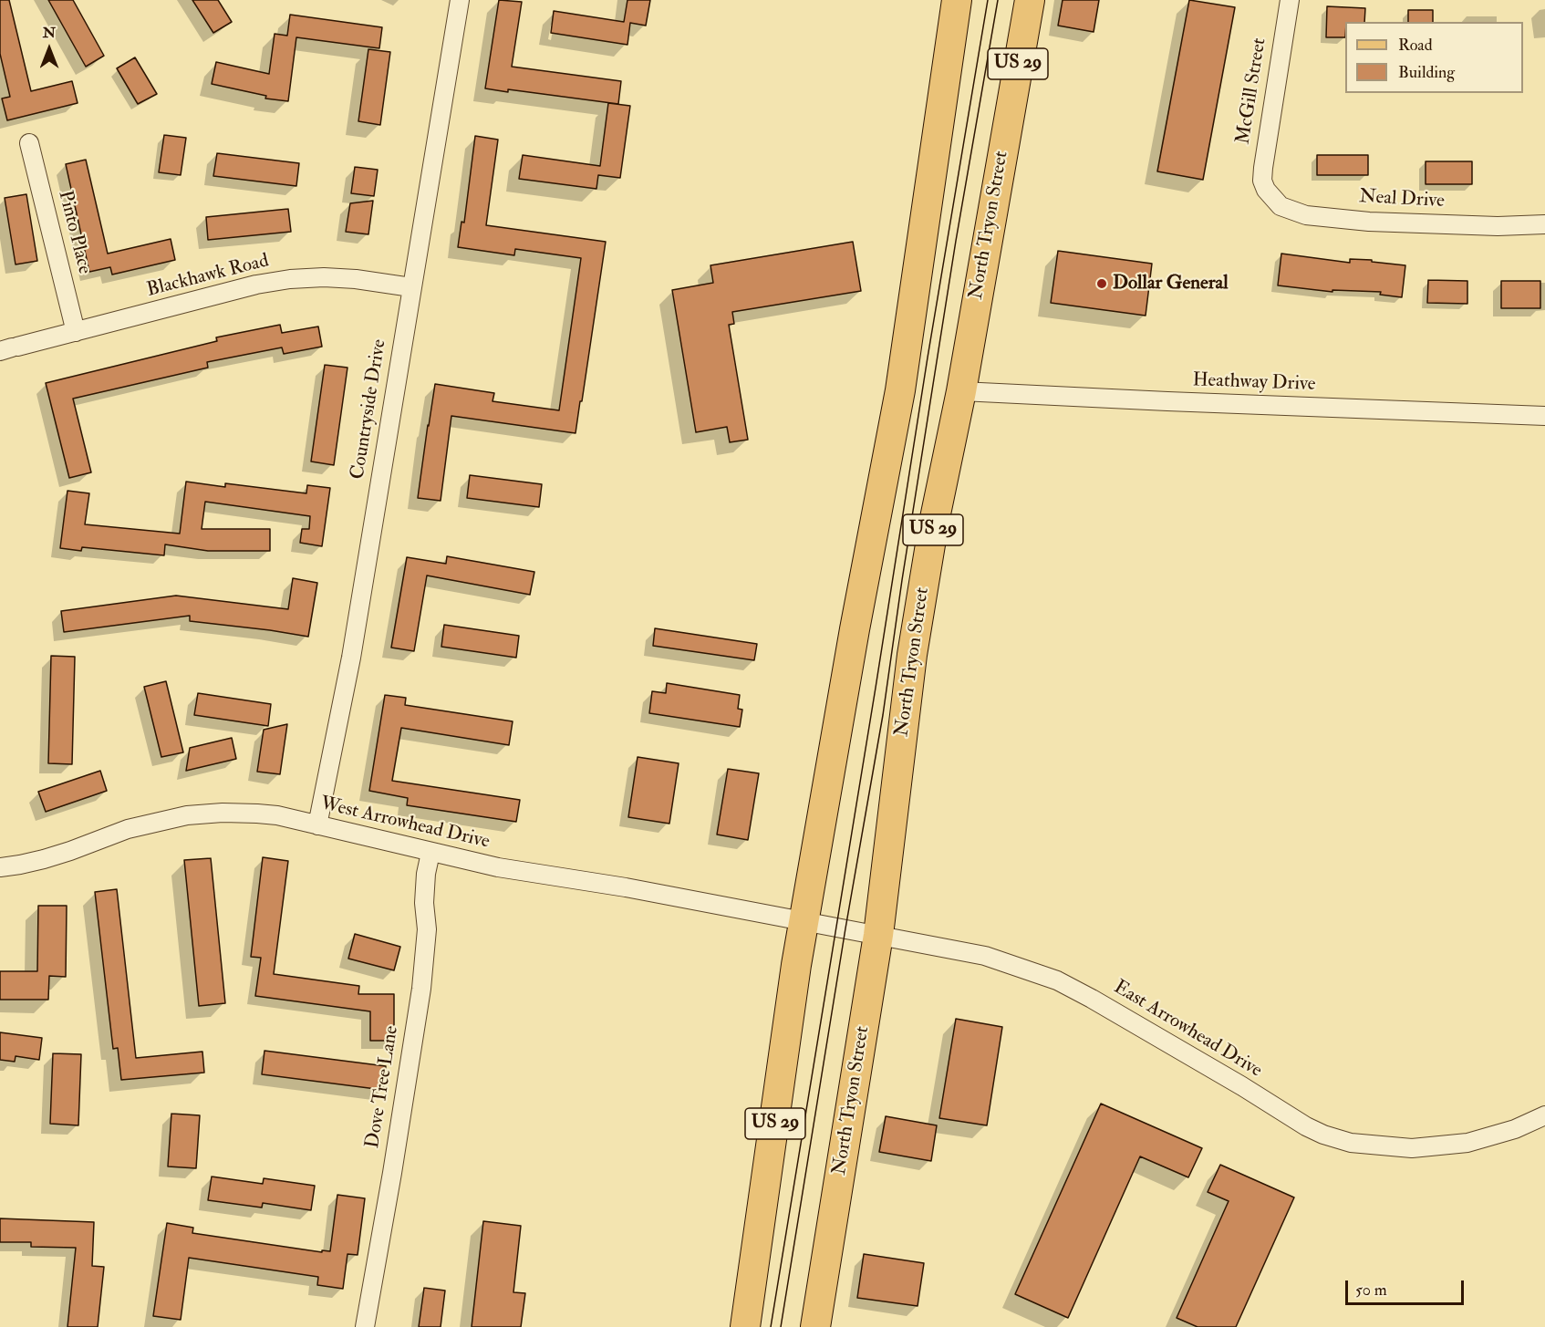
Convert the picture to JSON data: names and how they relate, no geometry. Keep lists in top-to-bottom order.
{
  "streets": {
    "main road": ["US 29", "North Tryon Street"],
    "street": [
      "McGill Street",
      "Neal Drive",
      "Pinto Place",
      "Blackhawk Road",
      "Heathway Drive",
      "Countryside Drive",
      "West Arrowhead Drive",
      "East Arrowhead Drive",
      "Dove Tree Lane"
    ]
  },
  "crossings": [
    ["US 29", "West Arrowhead Drive"],
    ["US 29", "East Arrowhead Drive"],
    ["McGill Street", "Neal Drive"],
    ["North Tryon Street", "Heathway Drive"],
    ["North Tryon Street", "East Arrowhead Drive"],
    ["Pinto Place", "Blackhawk Road"],
    ["Blackhawk Road", "Countryside Drive"],
    ["Countryside Drive", "West Arrowhead Drive"],
    ["West Arrowhead Drive", "East Arrowhead Drive"],
    ["West Arrowhead Drive", "Dove Tree Lane"]
  ],
  "places": ["Dollar General"],
  "legend": ["Road", "Building"],
  "scale_bar": "50 m",
  "north": "top"
}
